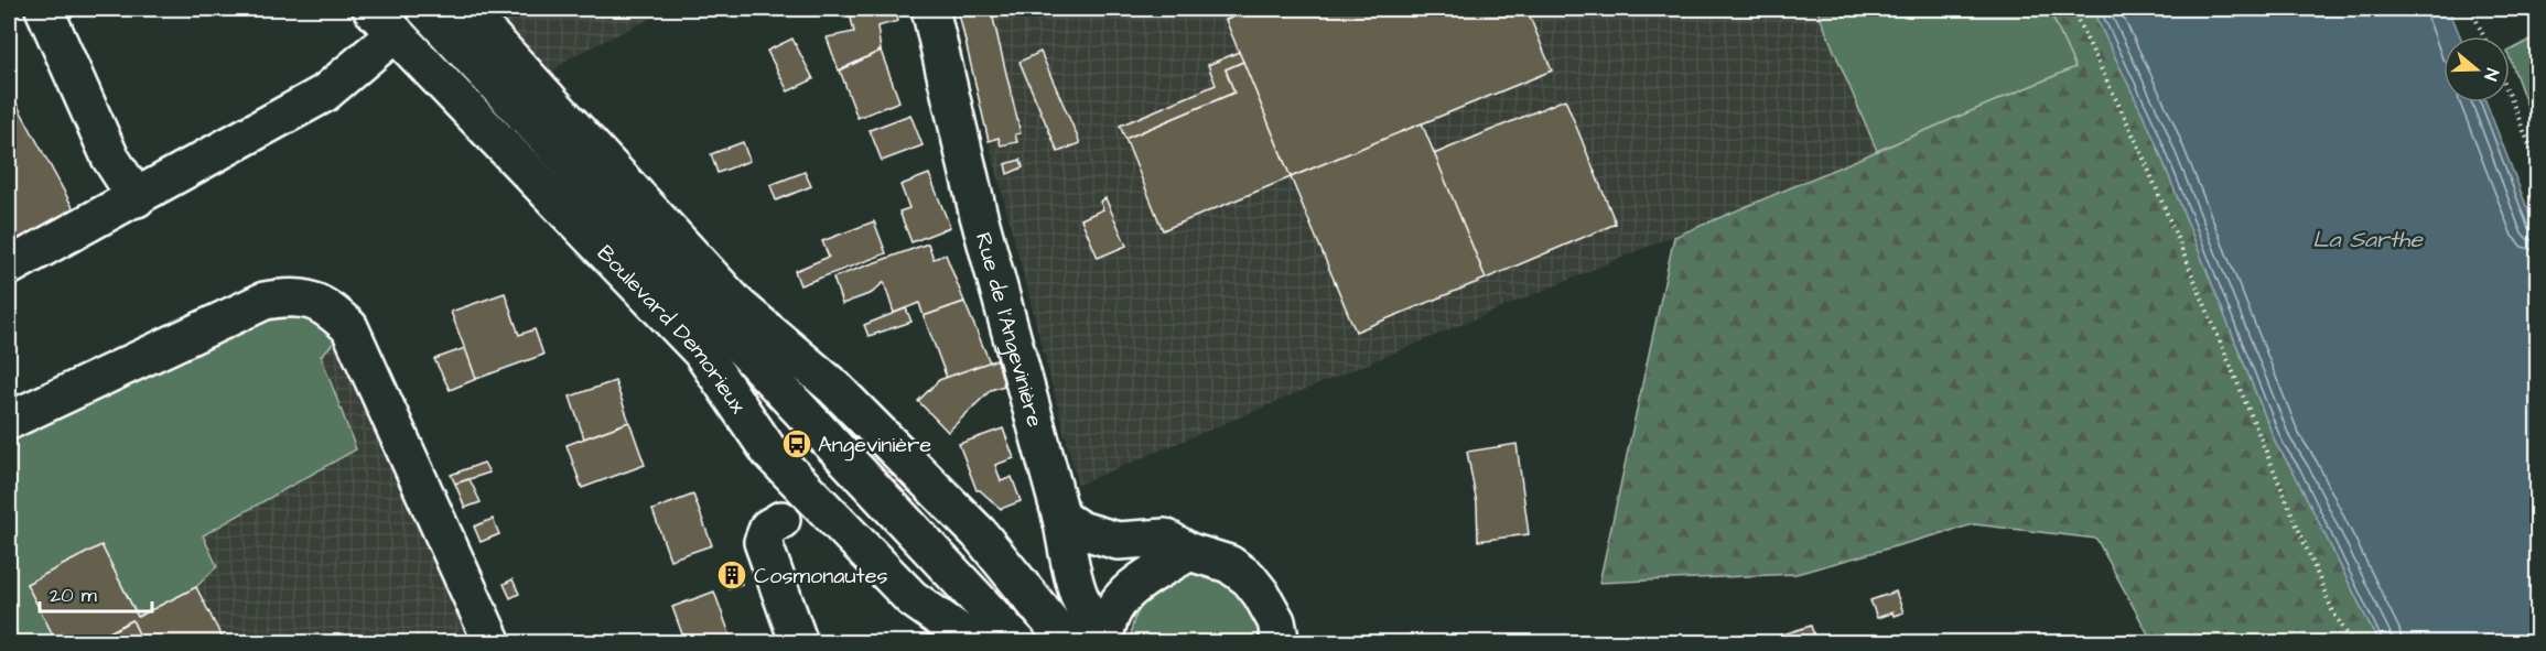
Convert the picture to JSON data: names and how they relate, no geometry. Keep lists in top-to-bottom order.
{
  "streets": {
    "main road": ["Boulevard Demorieux", "Rue de l'Angevinière"]
  },
  "water": ["La Sarthe"],
  "places": {
    "bus stop": ["Angevinière"],
    "building": ["Cosmonautes"]
  },
  "scale_bar": "20 m",
  "north": "right"
}
